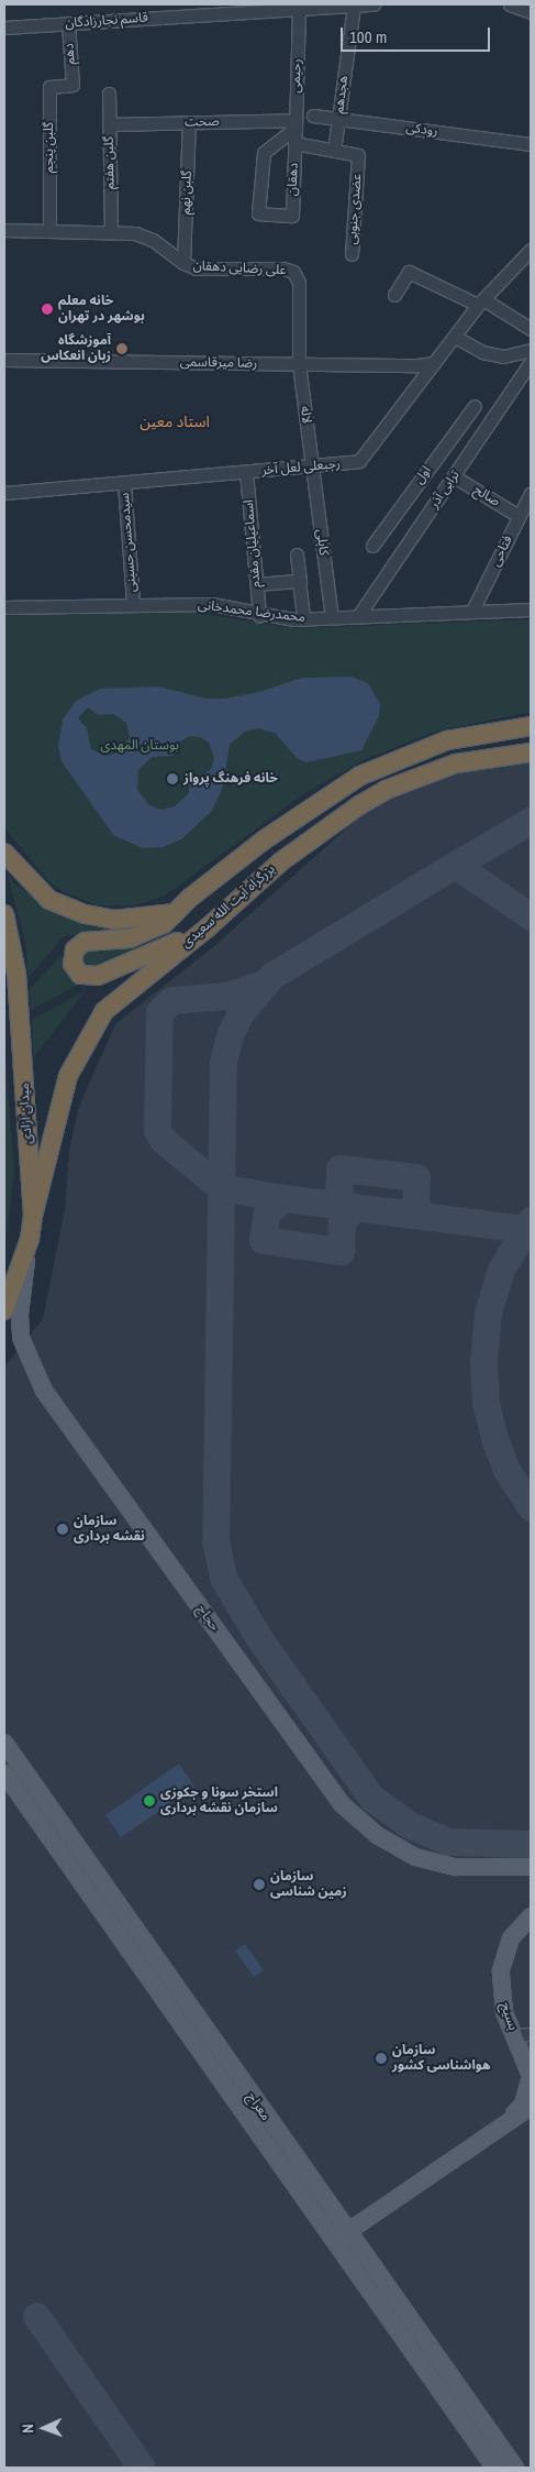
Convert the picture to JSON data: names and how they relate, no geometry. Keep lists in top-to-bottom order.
{
  "streets": {
    "highway": ["بزرگراه آیت الله سعیدی", "میدان آزادی"],
    "main road": ["حجاج", "بسیج", "معراج"],
    "street": [
      "قاسم نجارزادگان",
      "دهم",
      "رحیمی",
      "هجدهم",
      "صحت",
      "رودکی",
      "گلبن پنجم",
      "گلبن هفتم",
      "دهقان",
      "گلبن نهم",
      "عضدی جنوبی",
      "علی رضایی دهقان",
      "رضا میرقاسمی",
      "لاله",
      "رجبعلی لعل آخر",
      "اول",
      "ترابی آذر",
      "صالح",
      "سیدمحسن حسینی",
      "کابلی",
      "اسماعیلیان مقدم",
      "فتاحی",
      "محمدرضا محمدخانی"
    ]
  },
  "crossings": [
    ["قاسم نجارزادگان", "دهم"],
    ["قاسم نجارزادگان", "رحیمی"],
    ["قاسم نجارزادگان", "هجدهم"],
    ["دهم", "گلبن پنجم"],
    ["رحیمی", "صحت"],
    ["رحیمی", "دهقان"],
    ["هجدهم", "رودکی"],
    ["هجدهم", "عضدی جنوبی"],
    ["صحت", "گلبن هفتم"],
    ["صحت", "دهقان"],
    ["صحت", "گلبن نهم"],
    ["گلبن پنجم", "علی رضایی دهقان"],
    ["گلبن هفتم", "علی رضایی دهقان"],
    ["گلبن نهم", "علی رضایی دهقان"],
    ["علی رضایی دهقان", "رضا میرقاسمی"],
    ["علی رضایی دهقان", "لاله"],
    ["رضا میرقاسمی", "لاله"],
    ["رضا میرقاسمی", "رجبعلی لعل آخر"],
    ["لاله", "رجبعلی لعل آخر"],
    ["لاله", "کابلی"],
    ["رجبعلی لعل آخر", "سیدمحسن حسینی"],
    ["رجبعلی لعل آخر", "کابلی"],
    ["رجبعلی لعل آخر", "اسماعیلیان مقدم"],
    ["ترابی آذر", "صالح"],
    ["ترابی آذر", "محمدرضا محمدخانی"],
    ["صالح", "فتاحی"],
    ["سیدمحسن حسینی", "محمدرضا محمدخانی"],
    ["کابلی", "محمدرضا محمدخانی"],
    ["اسماعیلیان مقدم", "محمدرضا محمدخانی"],
    ["فتاحی", "محمدرضا محمدخانی"],
    ["بزرگراه آیت الله سعیدی", "میدان آزادی"],
    ["میدان آزادی", "حجاج"]
  ],
  "districts": ["استاد معین"],
  "parks": ["بوستان المهدی"],
  "places": [
    "خانه معلم بوشهر در تهران",
    "آموزشگاه زبان انعکاس",
    "خانه فرهنگ پرواز",
    "سازمان نقشه برداری",
    "استخر سونا و جکوزی سازمان نقشه برداری",
    "سازمان زمین شناسی",
    "سازمان هواشناسی کشور"
  ],
  "scale_bar": "100 m",
  "north": "left"
}
